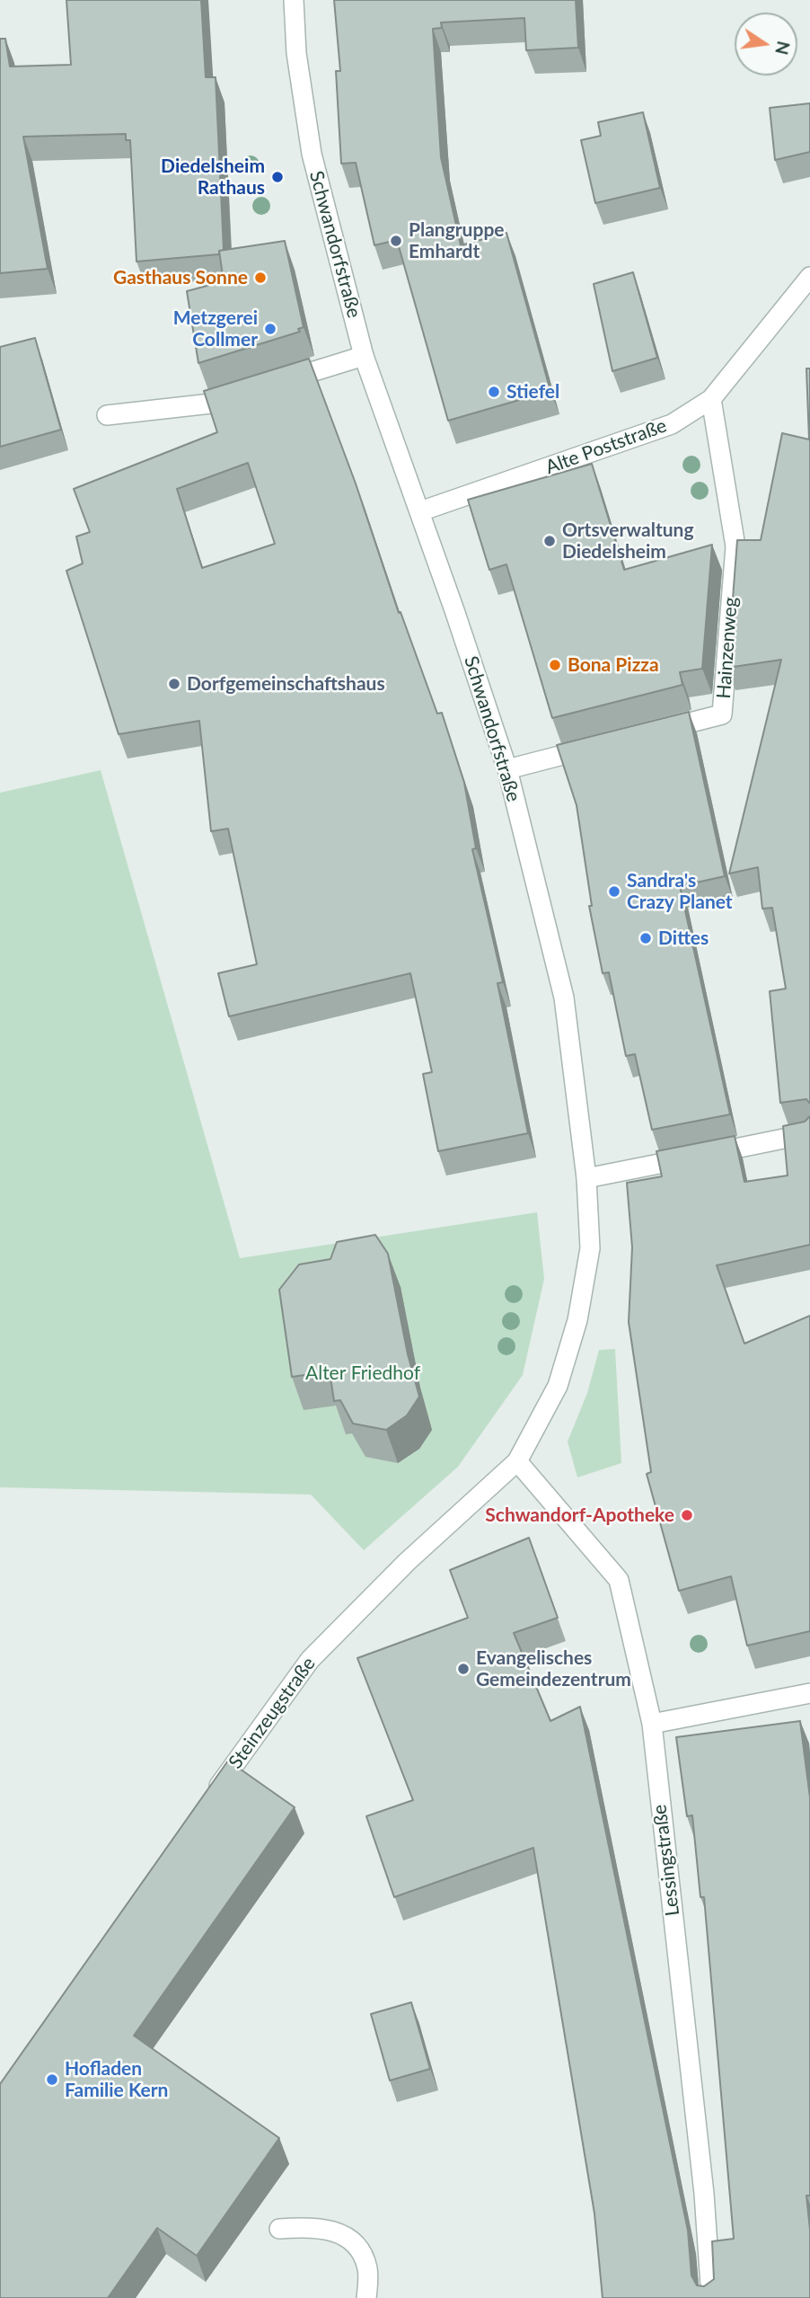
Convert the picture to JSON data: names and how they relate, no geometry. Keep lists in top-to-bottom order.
{
  "streets": {
    "street": [
      "Schwandorfstraße",
      "Alte Poststraße",
      "Hainzenweg",
      "Steinzeugstraße",
      "Lessingstraße"
    ]
  },
  "crossings": [
    ["Schwandorfstraße", "Alte Poststraße"],
    ["Schwandorfstraße", "Steinzeugstraße"],
    ["Schwandorfstraße", "Lessingstraße"],
    ["Alte Poststraße", "Hainzenweg"],
    ["Steinzeugstraße", "Lessingstraße"]
  ],
  "parks": ["Alter Friedhof"],
  "places": [
    "Diedelsheim Rathaus",
    "Plangruppe Emhardt",
    "Gasthaus Sonne",
    "Metzgerei Collmer",
    "Stiefel",
    "Ortsverwaltung Diedelsheim",
    "Bona Pizza",
    "Dorfgemeinschaftshaus",
    "Sandra's Crazy Planet",
    "Dittes",
    "Schwandorf-Apotheke",
    "Evangelisches Gemeindezentrum",
    "Hofladen Familie Kern"
  ],
  "north": "right"
}
